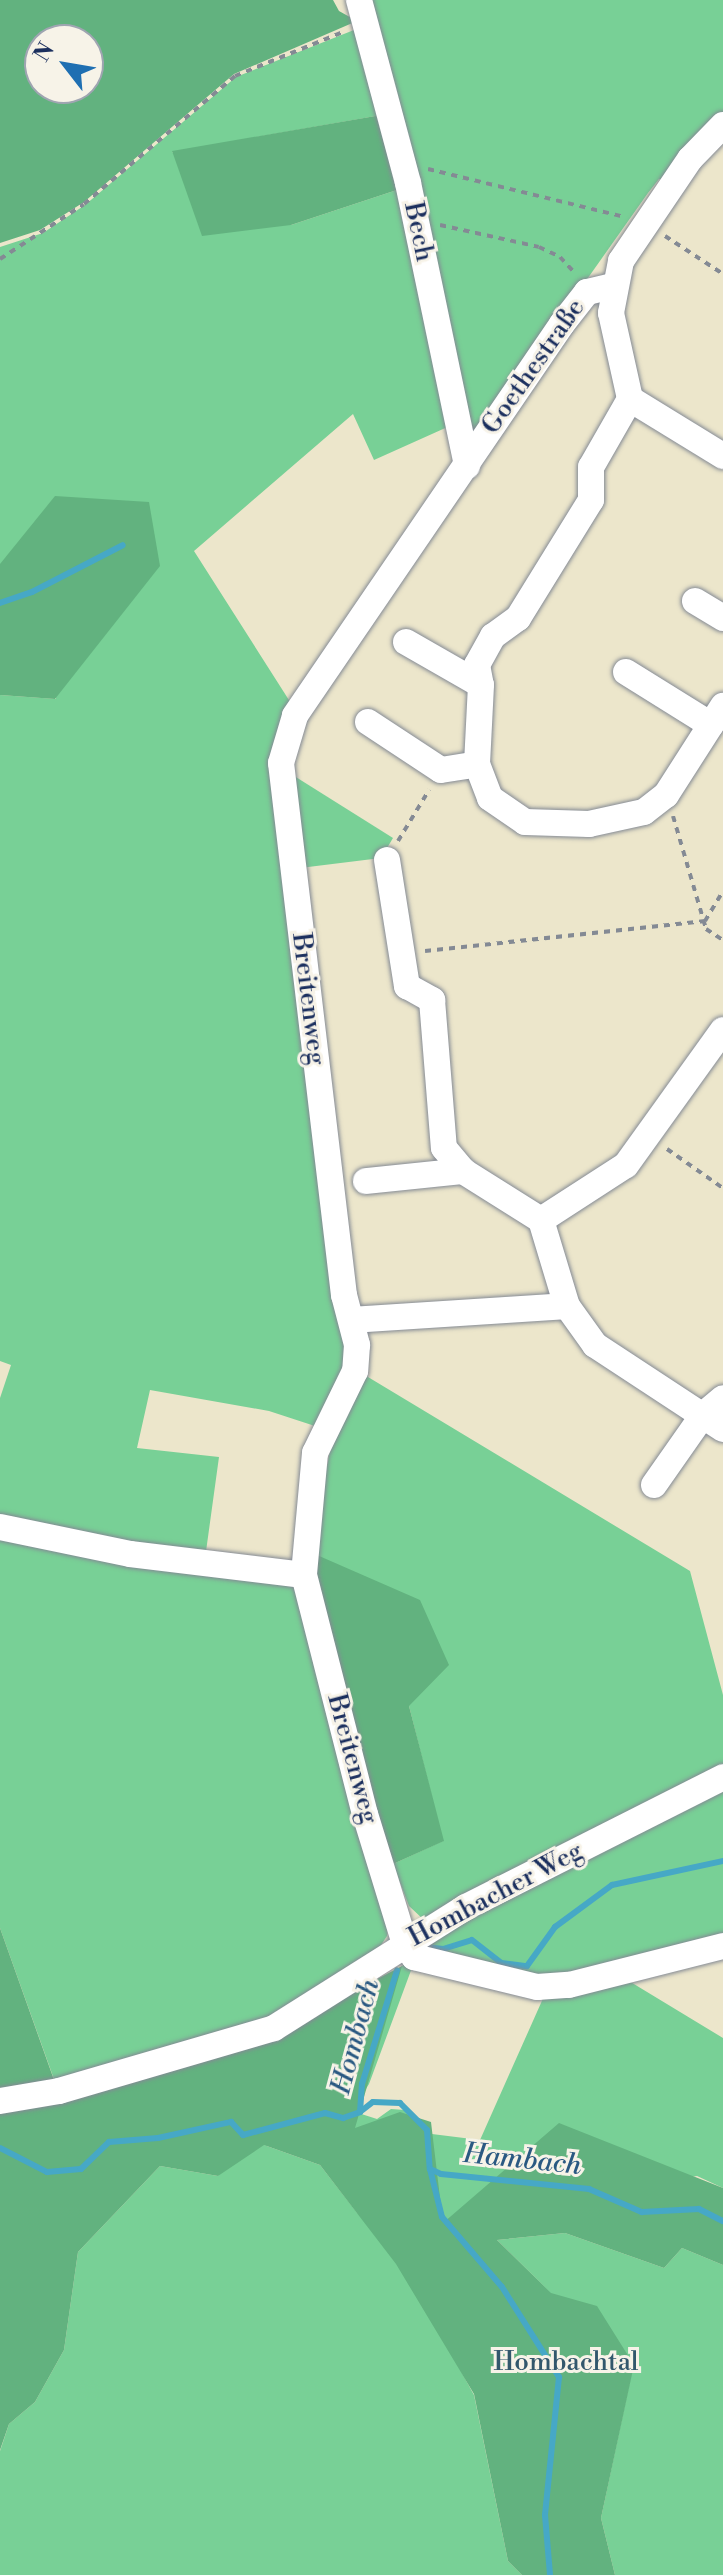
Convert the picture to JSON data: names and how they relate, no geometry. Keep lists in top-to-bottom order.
{
  "streets": {
    "street": [
      "Bech",
      "Goethestraße",
      "Breitenweg",
      "Hombacher Weg"
    ]
  },
  "crossings": [
    ["Bech", "Goethestraße"],
    ["Bech", "Breitenweg"],
    ["Goethestraße", "Breitenweg"],
    ["Breitenweg", "Hombacher Weg"]
  ],
  "water": ["Hombach", "Hambach"],
  "parks": ["Hombachtal"],
  "north": "top left"
}
